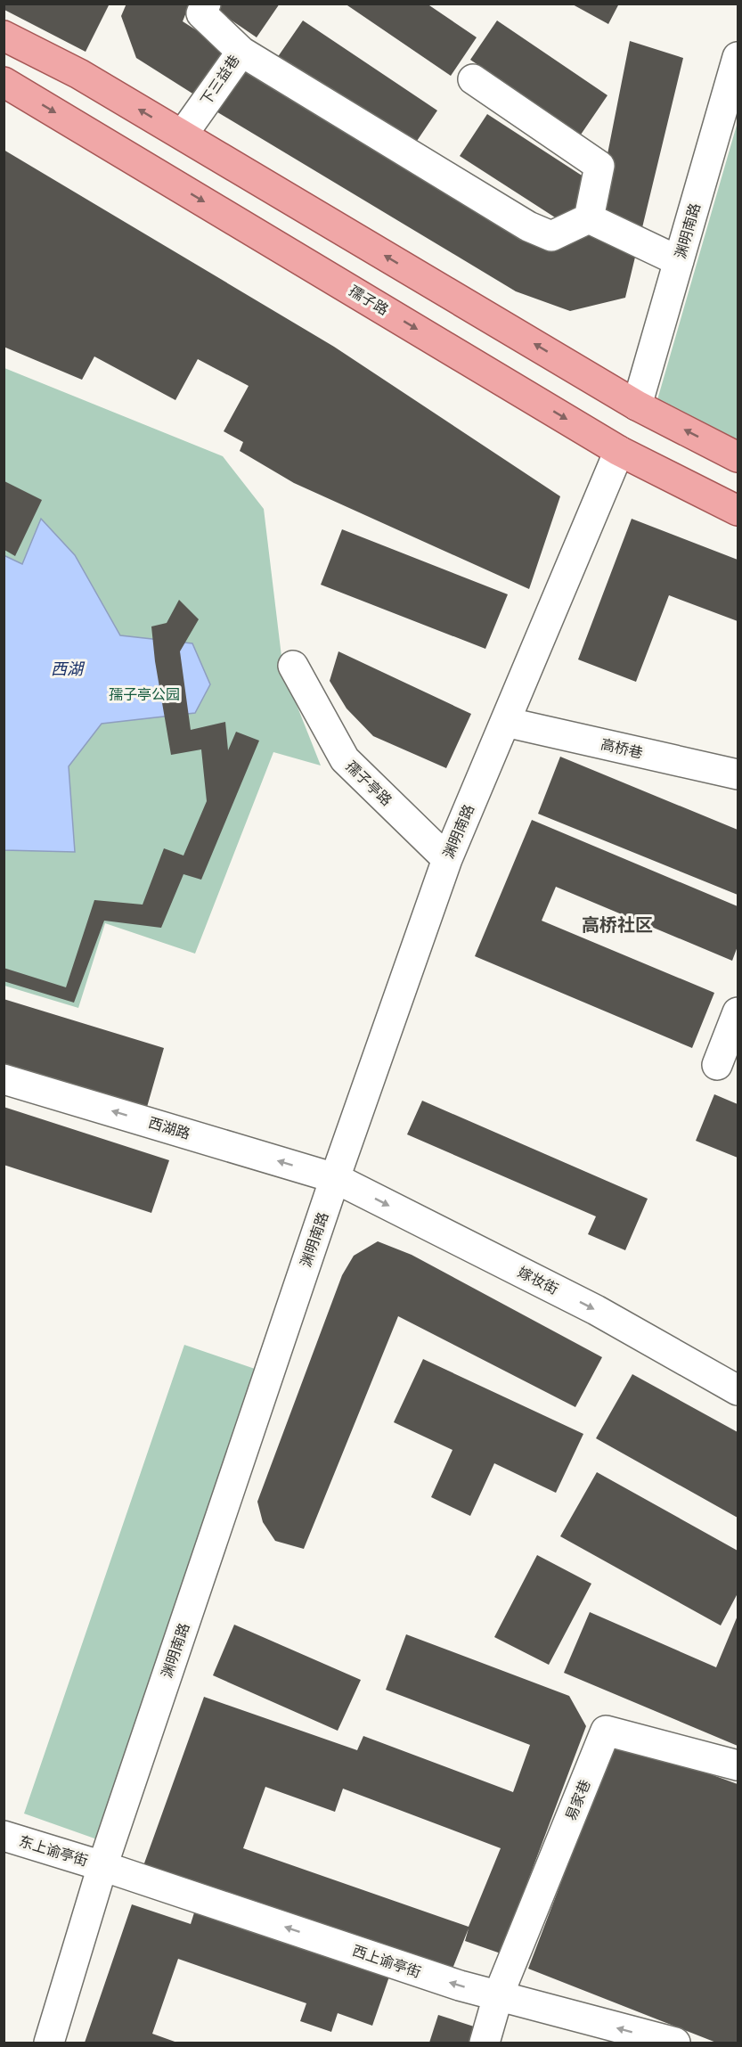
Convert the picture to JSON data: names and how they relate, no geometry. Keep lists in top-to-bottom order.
{
  "streets": {
    "main road": ["孺子路"],
    "street": [
      "下三益巷",
      "渊明南路",
      "高桥巷",
      "孺子亭路",
      "西湖路",
      "嫁妆街",
      "易家巷",
      "东上谕亭街",
      "西上谕亭街"
    ]
  },
  "crossings": [
    ["渊明南路", "孺子路"],
    ["渊明南路", "高桥巷"],
    ["渊明南路", "孺子亭路"],
    ["渊明南路", "西湖路"],
    ["渊明南路", "嫁妆街"],
    ["渊明南路", "东上谕亭街"],
    ["渊明南路", "西上谕亭街"],
    ["西湖路", "嫁妆街"],
    ["易家巷", "西上谕亭街"],
    ["东上谕亭街", "西上谕亭街"]
  ],
  "one_way": ["西湖路", "嫁妆街", "西上谕亭街"],
  "districts": ["高桥社区"],
  "water": ["西湖"],
  "parks": ["孺子亭公园"]
}
